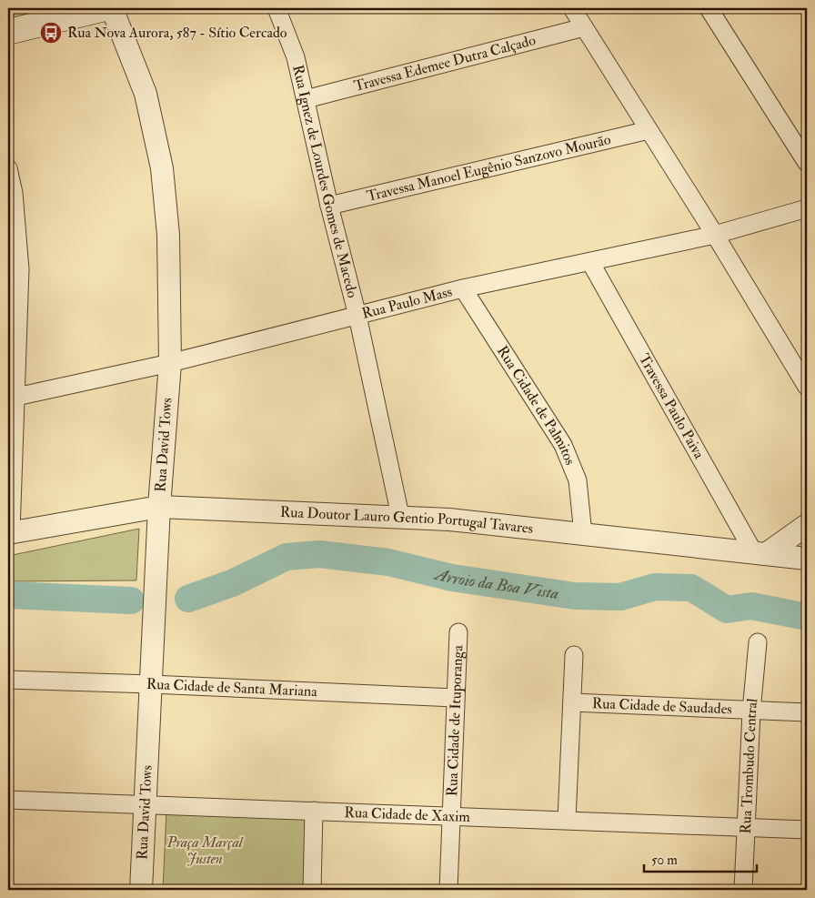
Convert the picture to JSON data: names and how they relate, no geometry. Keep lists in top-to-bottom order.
{
  "streets": {
    "street": [
      "Travessa Edemee Dutra Calçado",
      "Travessa Manoel Eugênio Sanzovo Mourão",
      "Rua Ignez de Lourdes Gomes de Macedo",
      "Rua Paulo Mass",
      "Rua Cidade de Palmitos",
      "Travessa Paulo Paiva",
      "Rua David Tows",
      "Rua Doutor Lauro Gentio Portugal Tavares",
      "Rua Cidade de Santa Mariana",
      "Rua Cidade de Saudades",
      "Rua Cidade de Ituporanga",
      "Rua Trombudo Central",
      "Rua Cidade de Xaxim"
    ]
  },
  "crossings": [
    ["Travessa Edemee Dutra Calçado", "Rua Ignez de Lourdes Gomes de Macedo"],
    ["Travessa Manoel Eugênio Sanzovo Mourão", "Rua Ignez de Lourdes Gomes de Macedo"],
    ["Rua Ignez de Lourdes Gomes de Macedo", "Rua Paulo Mass"],
    ["Rua Ignez de Lourdes Gomes de Macedo", "Rua Doutor Lauro Gentio Portugal Tavares"],
    ["Rua Paulo Mass", "Rua Cidade de Palmitos"],
    ["Rua Paulo Mass", "Travessa Paulo Paiva"],
    ["Rua Paulo Mass", "Rua David Tows"],
    ["Rua Cidade de Palmitos", "Rua Doutor Lauro Gentio Portugal Tavares"],
    ["Travessa Paulo Paiva", "Rua Doutor Lauro Gentio Portugal Tavares"],
    ["Rua David Tows", "Rua Doutor Lauro Gentio Portugal Tavares"],
    ["Rua David Tows", "Rua Cidade de Santa Mariana"],
    ["Rua David Tows", "Rua Cidade de Xaxim"],
    ["Rua Cidade de Santa Mariana", "Rua Cidade de Ituporanga"],
    ["Rua Cidade de Saudades", "Rua Trombudo Central"],
    ["Rua Cidade de Ituporanga", "Rua Cidade de Xaxim"],
    ["Rua Trombudo Central", "Rua Cidade de Xaxim"]
  ],
  "water": ["Arroio da Boa Vista"],
  "parks": ["Praça Marçal Justen"],
  "places": {
    "bus stop": ["Rua Nova Aurora, 587 - Sítio Cercado"]
  },
  "scale_bar": "50 m"
}
